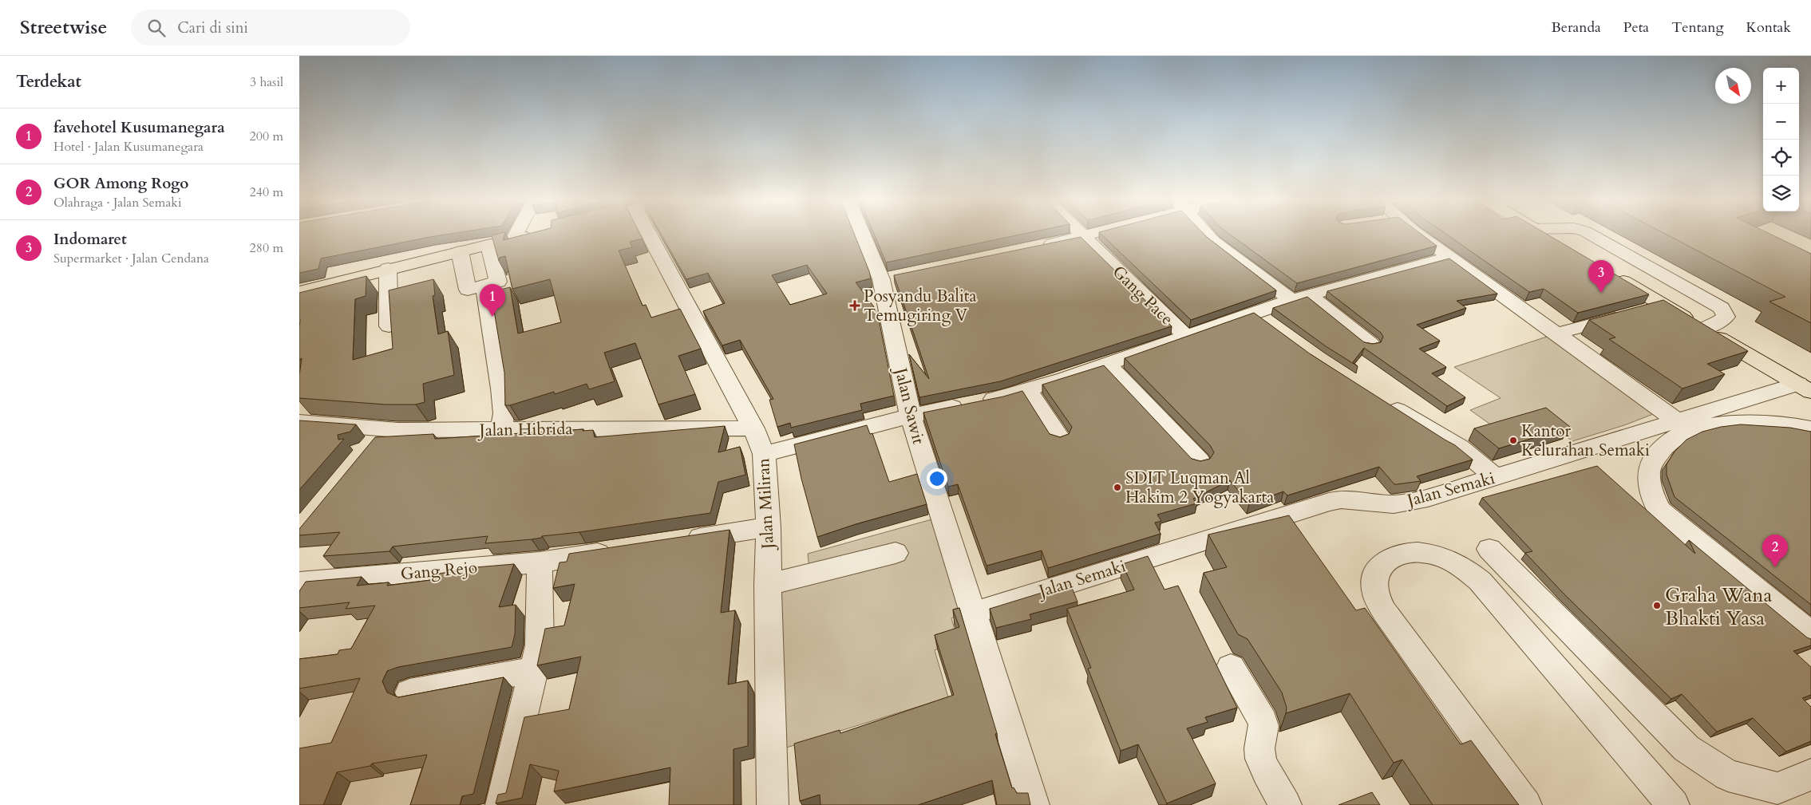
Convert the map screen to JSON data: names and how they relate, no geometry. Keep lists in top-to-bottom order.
{
  "streets": {
    "street": [
      "Gang Pace",
      "Jalan Sawit",
      "Jalan Hibrida",
      "Jalan Semaki",
      "Jalan Miliran",
      "Gang Rejo"
    ]
  },
  "crossings": [
    ["Jalan Sawit", "Jalan Semaki"],
    ["Jalan Hibrida", "Jalan Miliran"]
  ],
  "places": {
    "health": ["Posyandu Balita Temugiring V"],
    "other": ["Kantor Kelurahan Semaki", "SDIT Luqman Al Hakim 2 Yogyakarta", "Graha Wana Bhakti Yasa"]
  },
  "north": "bottom right",
  "page": {
    "header": "Streetwise",
    "search": "Cari di sini",
    "nav": [
      "Beranda",
      "Peta",
      "Tentang",
      "Kontak"
    ],
    "heading": ["Terdekat", "3 hasil"],
    "map_buttons": ["+", "−"],
    "list": [
      {
        "mark": "1",
        "name": "favehotel Kusumanegara",
        "note": "Hotel · Jalan Kusumanegara",
        "value": "200 m"
      },
      {
        "mark": "2",
        "name": "GOR Among Rogo",
        "note": "Olahraga · Jalan Semaki",
        "value": "240 m"
      },
      {
        "mark": "3",
        "name": "Indomaret",
        "note": "Supermarket · Jalan Cendana",
        "value": "280 m"
      }
    ],
    "pins": ["3", "1", "2"]
  }
}
